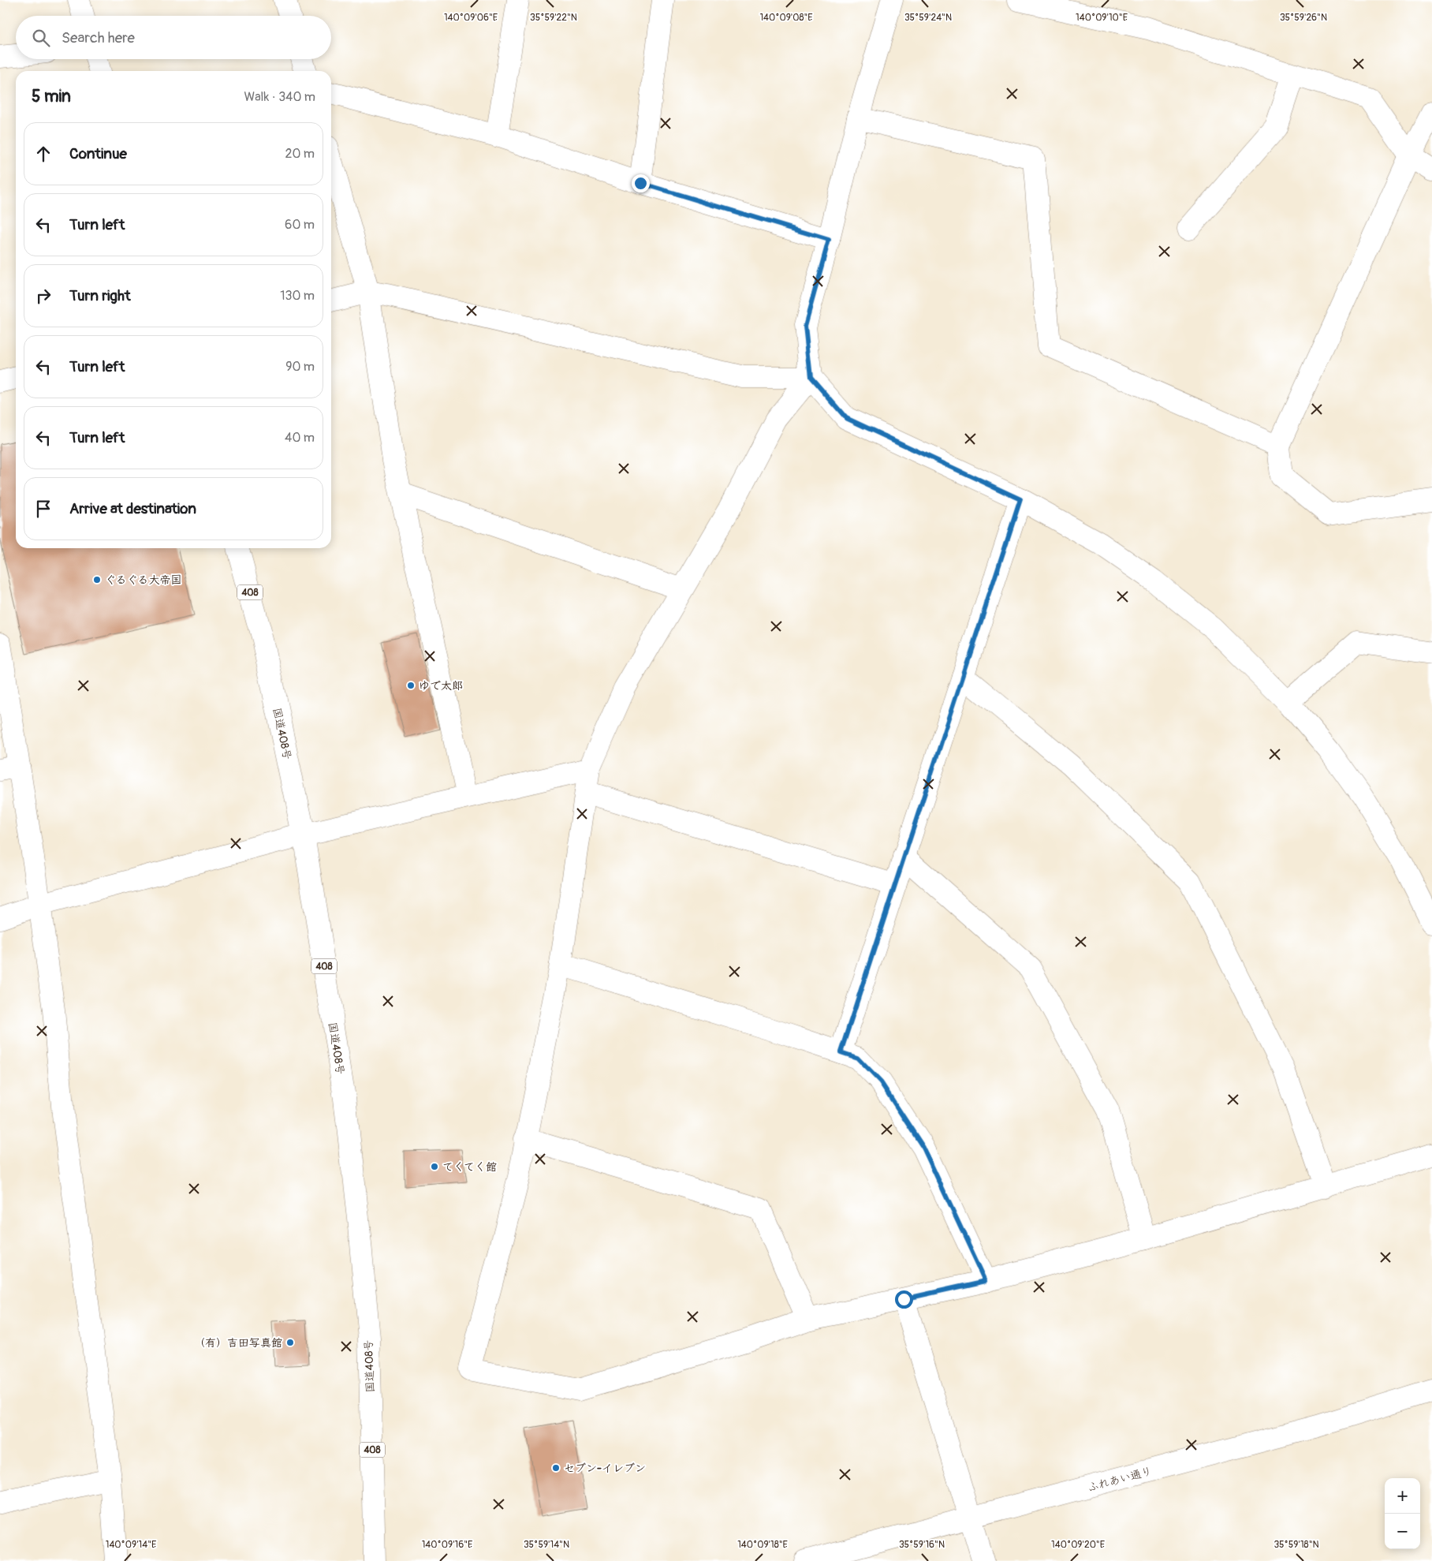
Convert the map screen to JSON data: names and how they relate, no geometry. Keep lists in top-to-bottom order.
{
  "streets": {
    "main road": ["408", "国道408号", "ふれあい通り"]
  },
  "places": [
    "ぐるぐる大帝国",
    "ゆで太郎",
    "てくてく館",
    "（有）吉田写真館",
    "セブン-イレブン"
  ],
  "page": {
    "search": "Search here",
    "heading": ["5 min", "Walk · 340 m"],
    "list": [
      ["Continue", "20 m"],
      ["Turn left", "60 m"],
      ["Turn right", "130 m"],
      ["Turn left", "90 m"],
      ["Turn left", "40 m"],
      "Arrive at destination"
    ],
    "map_buttons": ["+", "−"]
  },
  "coordinates": [
    "140°09'06\"E",
    "140°09'08\"E",
    "140°09'10\"E",
    "35°59'22\"N",
    "35°59'24\"N",
    "35°59'26\"N",
    "35°59'14\"N",
    "35°59'16\"N",
    "35°59'18\"N",
    "140°09'14\"E",
    "140°09'16\"E",
    "140°09'18\"E",
    "140°09'20\"E"
  ]
}
